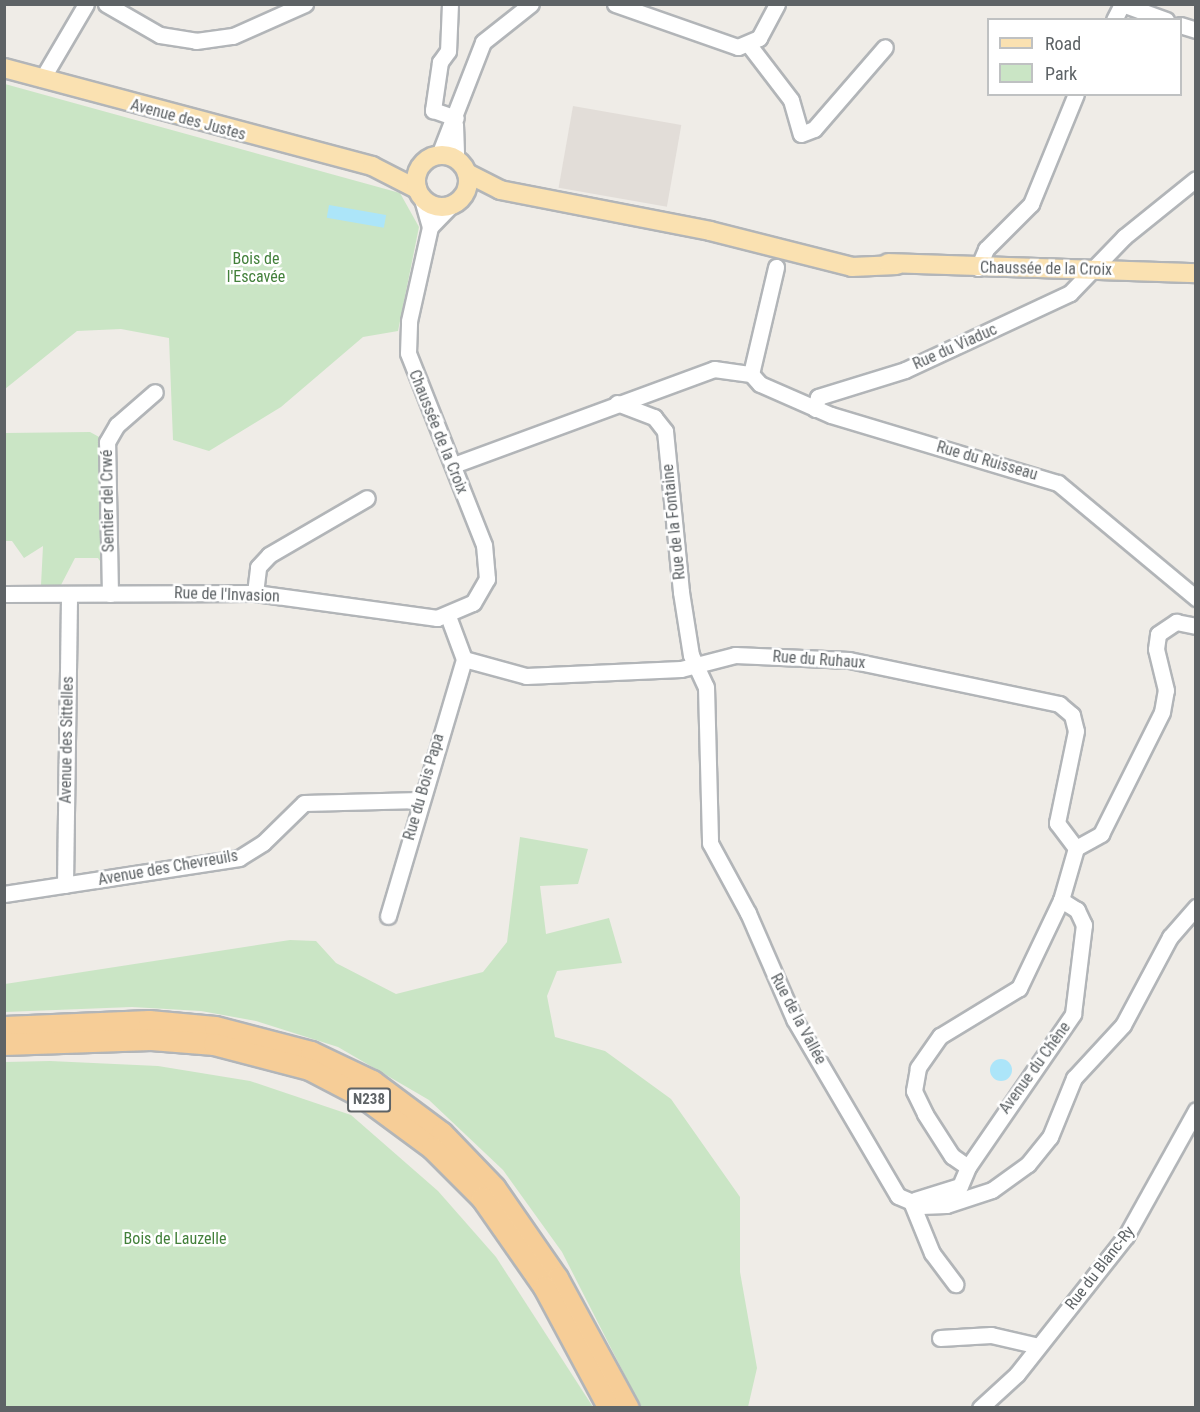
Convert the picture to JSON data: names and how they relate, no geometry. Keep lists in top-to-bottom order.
{
  "streets": {
    "highway": ["N238"],
    "main road": ["Avenue des Justes", "Chaussée de la Croix"],
    "street": [
      "Rue du Viaduc",
      "Rue du Ruisseau",
      "Sentier del Crwé",
      "Rue de la Fontaine",
      "Rue de l'Invasion",
      "Rue du Ruhaux",
      "Avenue des Sittelles",
      "Rue du Bois Papa",
      "Avenue des Chevreuils",
      "Rue de la Vallée",
      "Avenue du Chêne",
      "Rue du Blanc-Ry"
    ]
  },
  "crossings": [
    ["Avenue des Justes", "Chaussée de la Croix"],
    ["Chaussée de la Croix", "Rue du Viaduc"],
    ["Chaussée de la Croix", "Rue de l'Invasion"],
    ["Rue du Viaduc", "Rue du Ruisseau"],
    ["Sentier del Crwé", "Rue de l'Invasion"],
    ["Rue de la Fontaine", "Rue du Ruhaux"],
    ["Rue de la Fontaine", "Rue de la Vallée"],
    ["Rue de l'Invasion", "Avenue des Sittelles"],
    ["Rue du Ruhaux", "Rue de la Vallée"],
    ["Avenue des Sittelles", "Avenue des Chevreuils"],
    ["Rue du Bois Papa", "Avenue des Chevreuils"],
    ["Rue de la Vallée", "Avenue du Chêne"]
  ],
  "parks": ["Bois de l'Escavée", "Bois de Lauzelle"],
  "legend": ["Road", "Park"]
}
